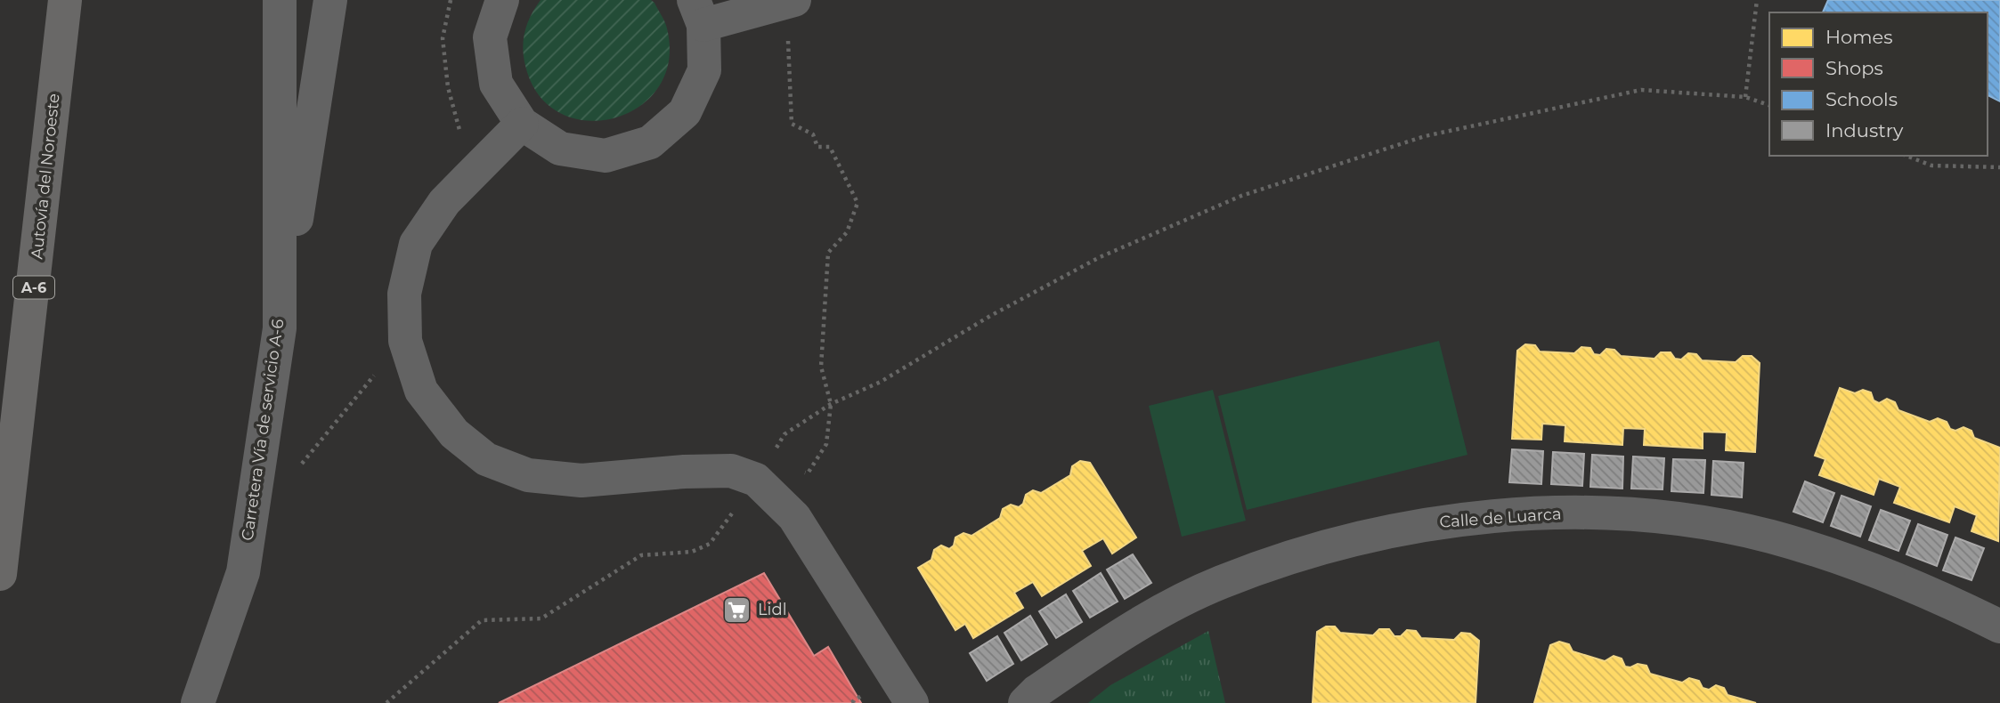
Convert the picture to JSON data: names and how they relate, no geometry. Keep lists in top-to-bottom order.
{
  "streets": {
    "highway": ["Autovía del Noroeste", "A-6"],
    "street": ["Carretera Vía de servicio A-6", "Calle de Luarca"]
  },
  "places": {
    "supermarket": ["Lidl"]
  },
  "legend": [
    "Homes",
    "Shops",
    "Schools",
    "Industry"
  ]
}
